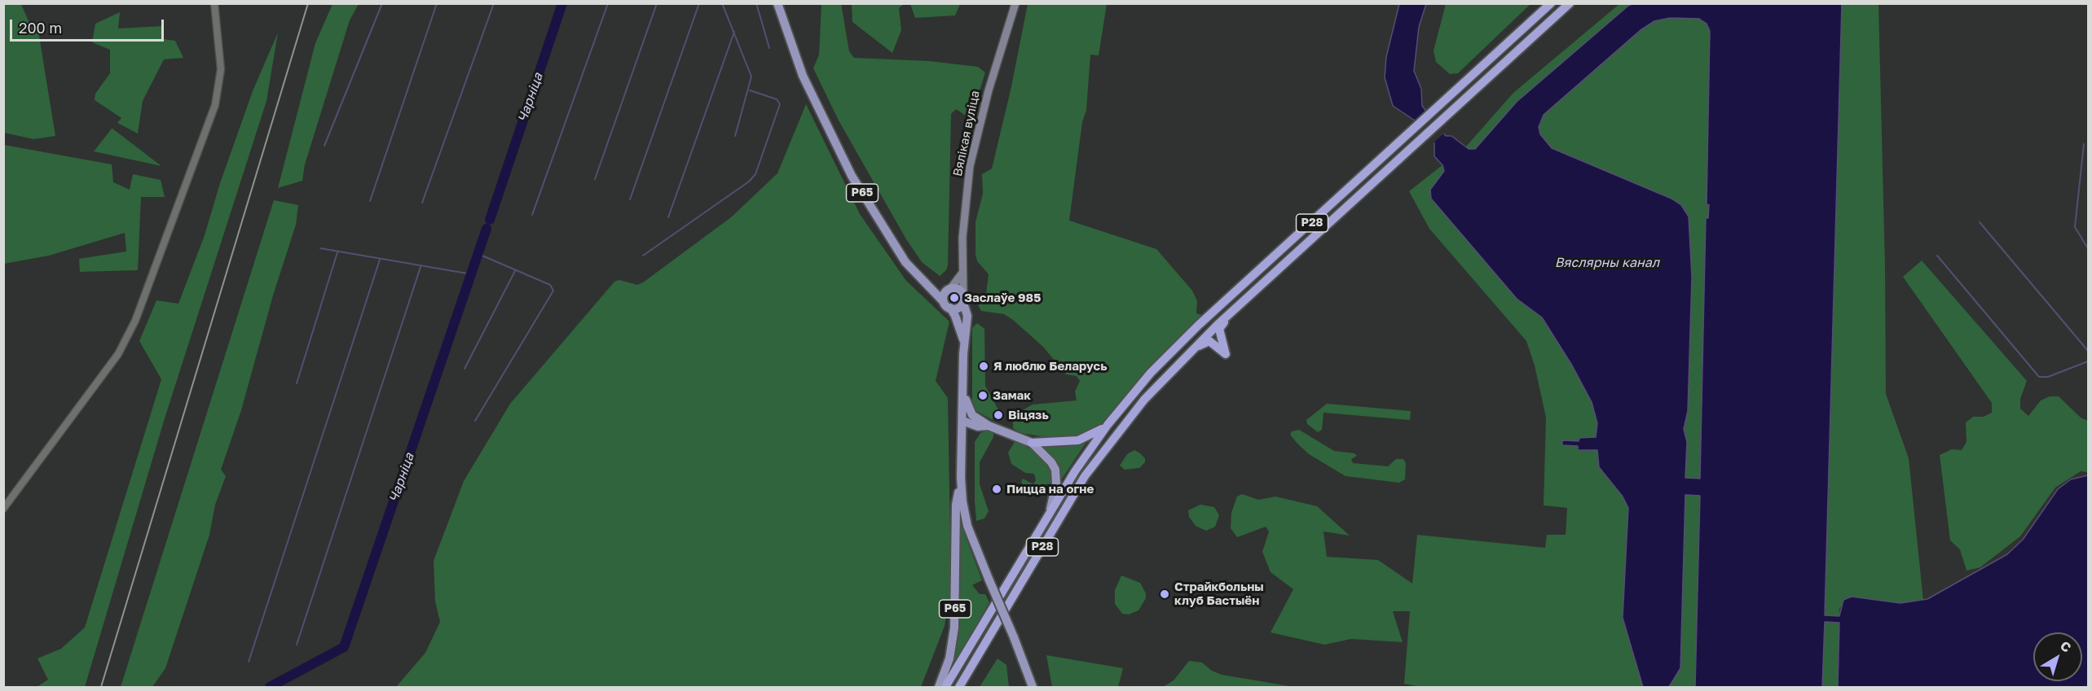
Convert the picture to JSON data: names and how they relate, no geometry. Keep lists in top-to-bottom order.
{
  "streets": {
    "highway": ["Р28"],
    "main road": ["Вялікая вуліца", "Р65"]
  },
  "crossings": [
    ["Вялікая вуліца", "Р65"]
  ],
  "water": ["Чарніца", "Вяслярны канал"],
  "places": [
    "Заслаўе 985",
    "Я люблю Беларусь",
    "Замак",
    "Віцязь",
    "Пицца на огне",
    "Страйкбольны клуб Бастыён"
  ],
  "scale_bar": "200 m",
  "north": "top right"
}
